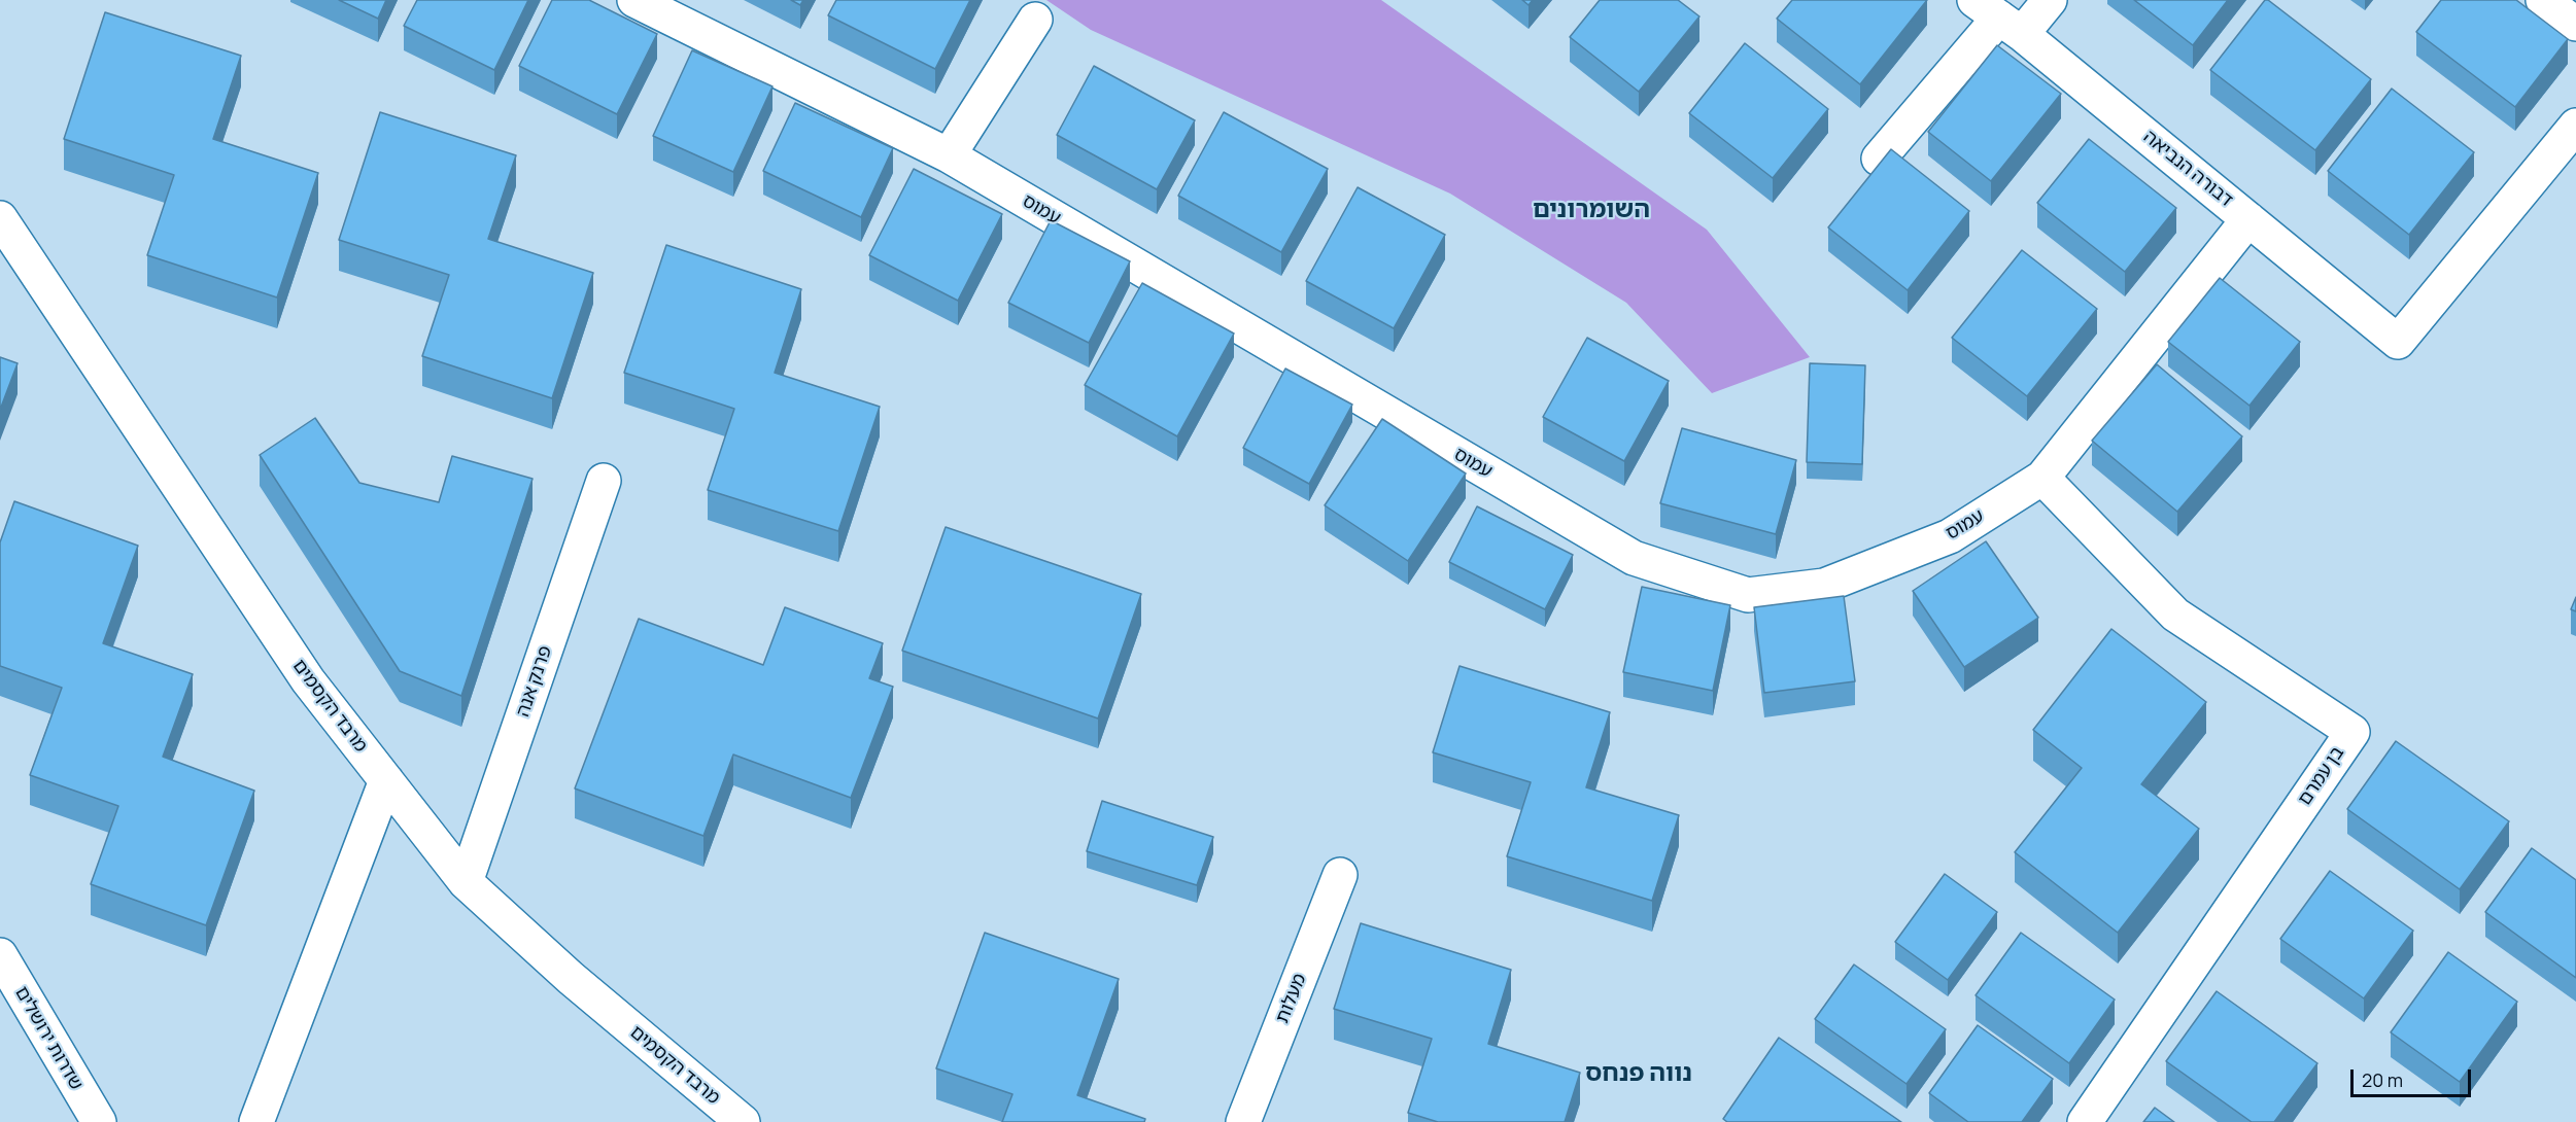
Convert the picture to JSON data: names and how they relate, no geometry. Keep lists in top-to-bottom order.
{
  "streets": {
    "street": [
      "דבורה הנביאה",
      "עמוס",
      "פרנק אנה",
      "מרבד הקסמים",
      "בן עמרם",
      "מעלות",
      "שדרות ירושלים"
    ]
  },
  "crossings": [
    ["דבורה הנביאה", "עמוס"],
    ["עמוס", "בן עמרם"],
    ["פרנק אנה", "מרבד הקסמים"]
  ],
  "districts": ["השומרונים", "נווה פנחס"],
  "scale_bar": "20 m"
}
